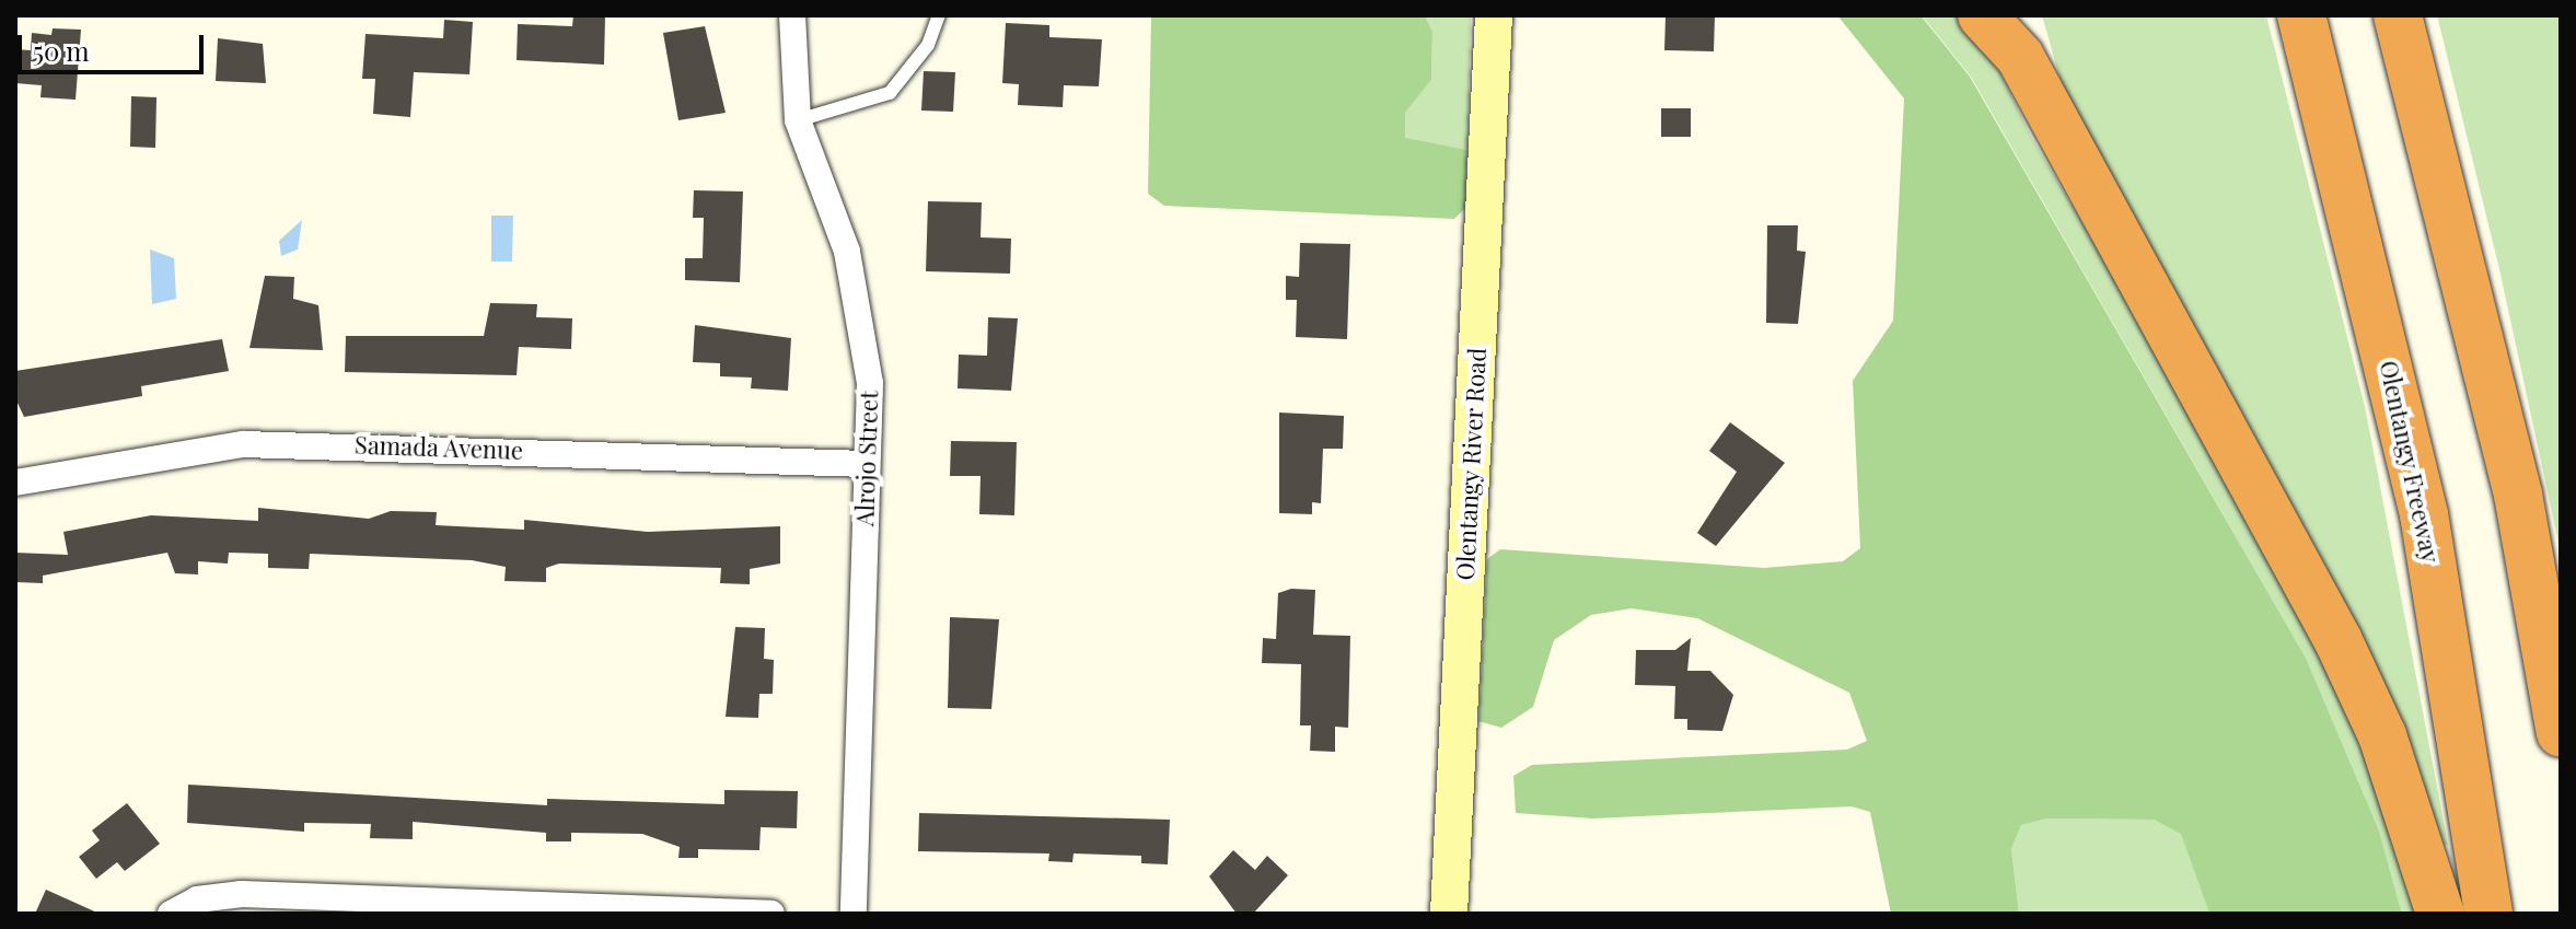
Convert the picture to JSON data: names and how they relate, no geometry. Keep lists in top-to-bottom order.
{
  "streets": {
    "highway": ["Olentangy Freeway"],
    "main road": ["Olentangy River Road"],
    "street": ["Samada Avenue", "Alrojo Street"]
  },
  "crossings": [
    ["Samada Avenue", "Alrojo Street"]
  ],
  "scale_bar": "50 m"
}
